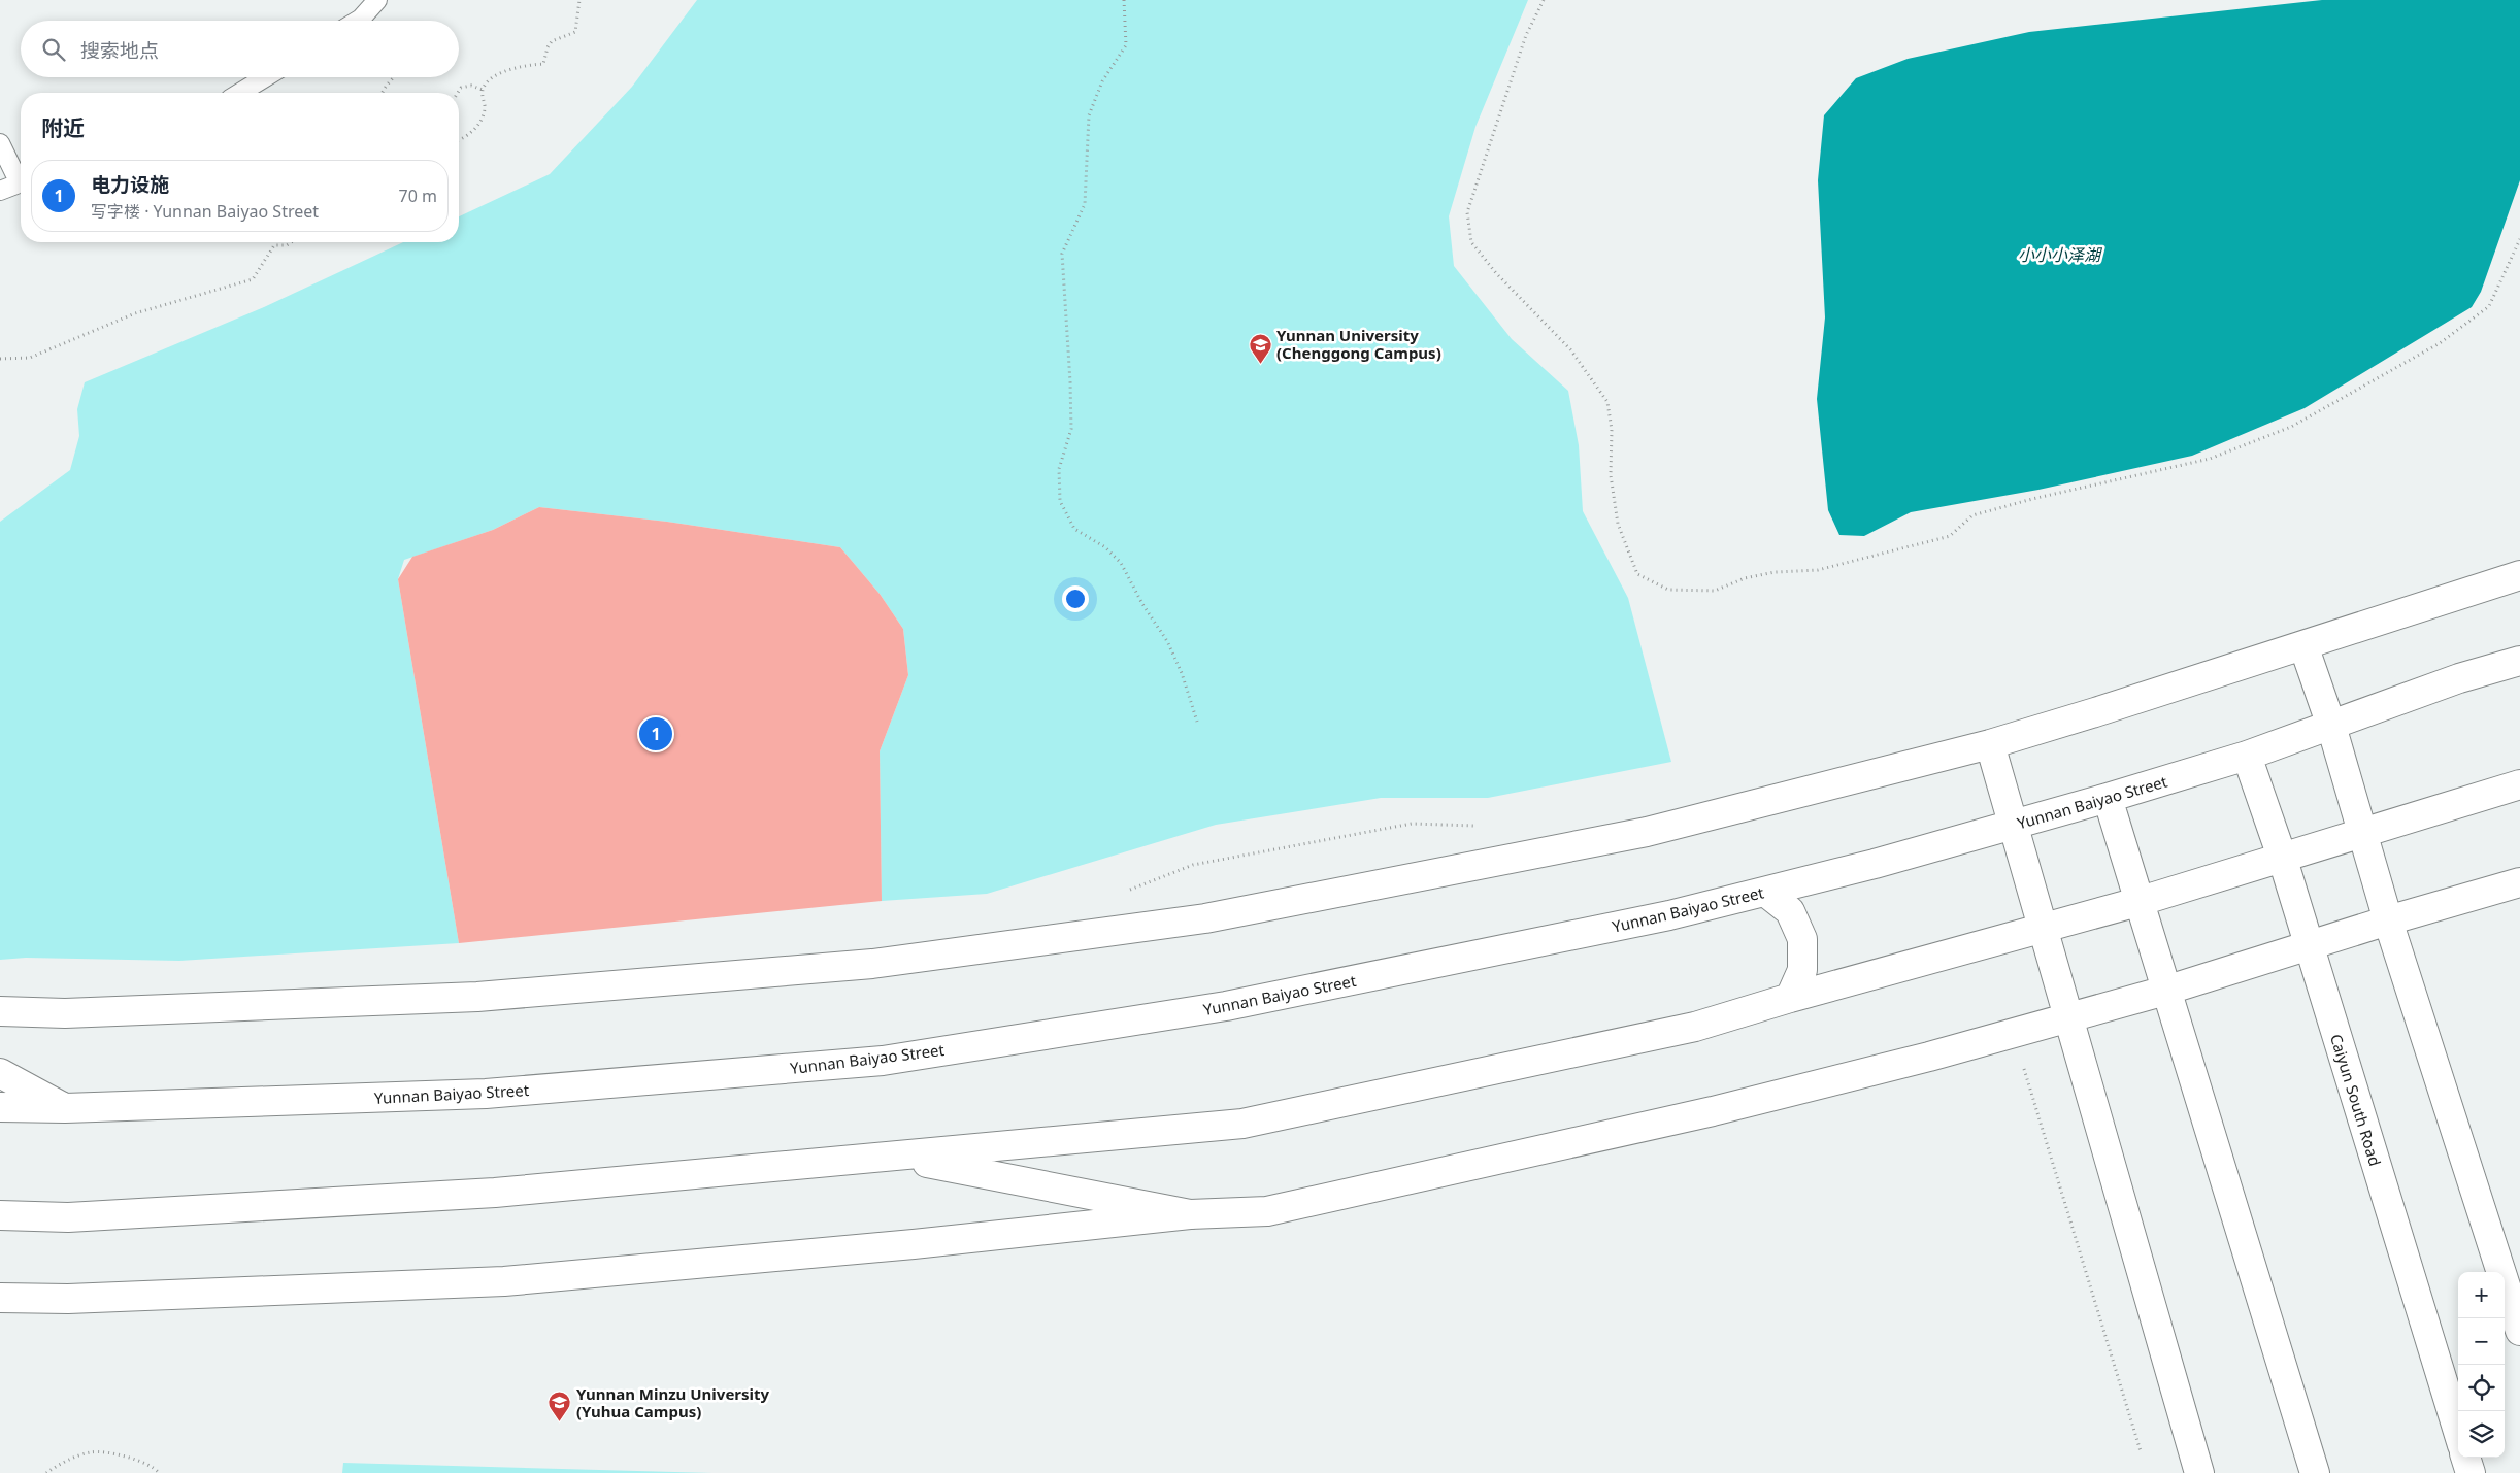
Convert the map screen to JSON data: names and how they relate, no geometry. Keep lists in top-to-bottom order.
{
  "streets": {
    "main road": ["Yunnan Baiyao Street", "Caiyun South Road"]
  },
  "crossings": [
    ["Yunnan Baiyao Street", "Caiyun South Road"]
  ],
  "water": ["小小小泽湖"],
  "places": {
    "school or university": ["Yunnan University (Chenggong Campus)", "Yunnan Minzu University (Yuhua Campus)"]
  },
  "page": {
    "search": "搜索地点",
    "heading": "附近",
    "list": [
      {
        "mark": "1",
        "name": "电力设施",
        "note": "写字楼 · Yunnan Baiyao Street",
        "value": "70 m"
      }
    ],
    "pins": "1",
    "map_buttons": ["+", "−"]
  }
}
